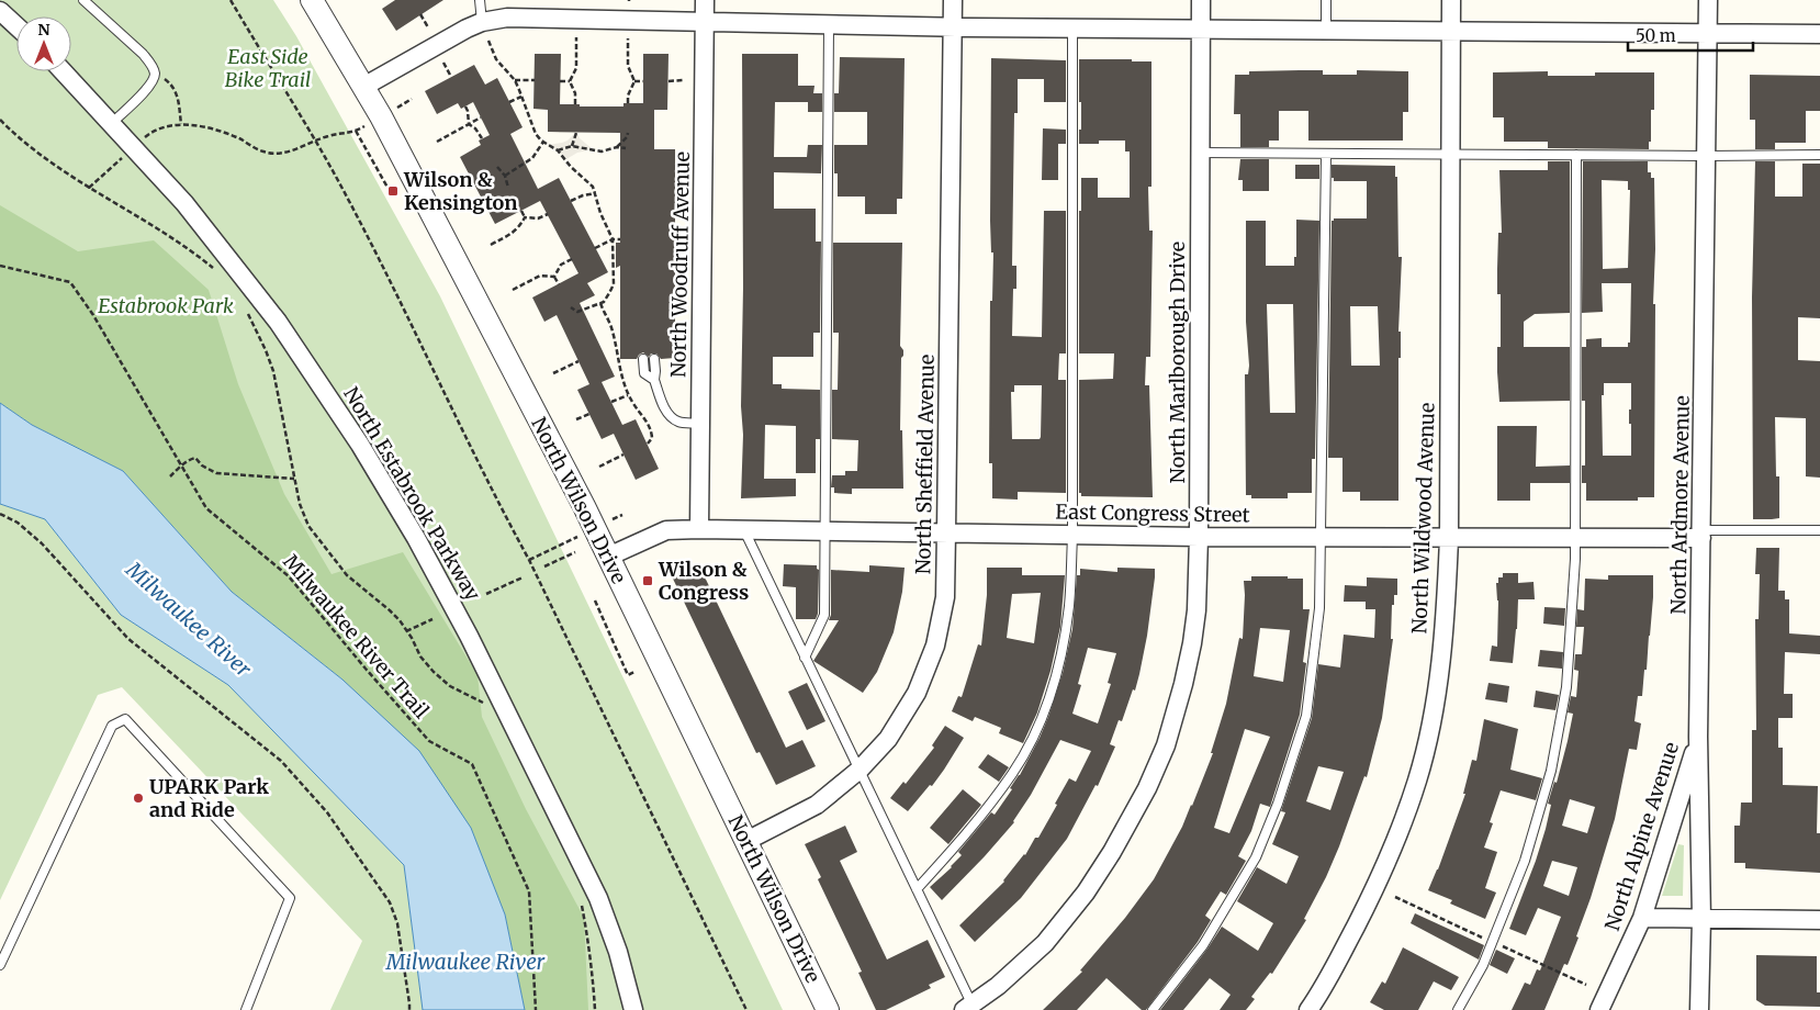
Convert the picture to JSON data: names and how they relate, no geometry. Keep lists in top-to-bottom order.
{
  "streets": {
    "street": [
      "North Woodruff Avenue",
      "North Marlborough Drive",
      "North Sheffield Avenue",
      "North Estabrook Parkway",
      "North Wilson Drive",
      "North Ardmore Avenue",
      "East Congress Street",
      "North Wildwood Avenue",
      "North Alpine Avenue"
    ],
    "path": ["Milwaukee River Trail"]
  },
  "crossings": [
    ["North Woodruff Avenue", "East Congress Street"],
    ["North Marlborough Drive", "East Congress Street"],
    ["North Sheffield Avenue", "North Wilson Drive"],
    ["North Sheffield Avenue", "East Congress Street"],
    ["North Wilson Drive", "East Congress Street"],
    ["North Ardmore Avenue", "East Congress Street"],
    ["North Ardmore Avenue", "North Alpine Avenue"],
    ["East Congress Street", "North Wildwood Avenue"]
  ],
  "water": ["Milwaukee River"],
  "parks": ["East Side Bike Trail", "Estabrook Park"],
  "places": {
    "transit": ["Wilson & Kensington", "Wilson & Congress"],
    "other": ["UPARK Park and Ride"]
  },
  "scale_bar": "50 m",
  "north": "top"
}
